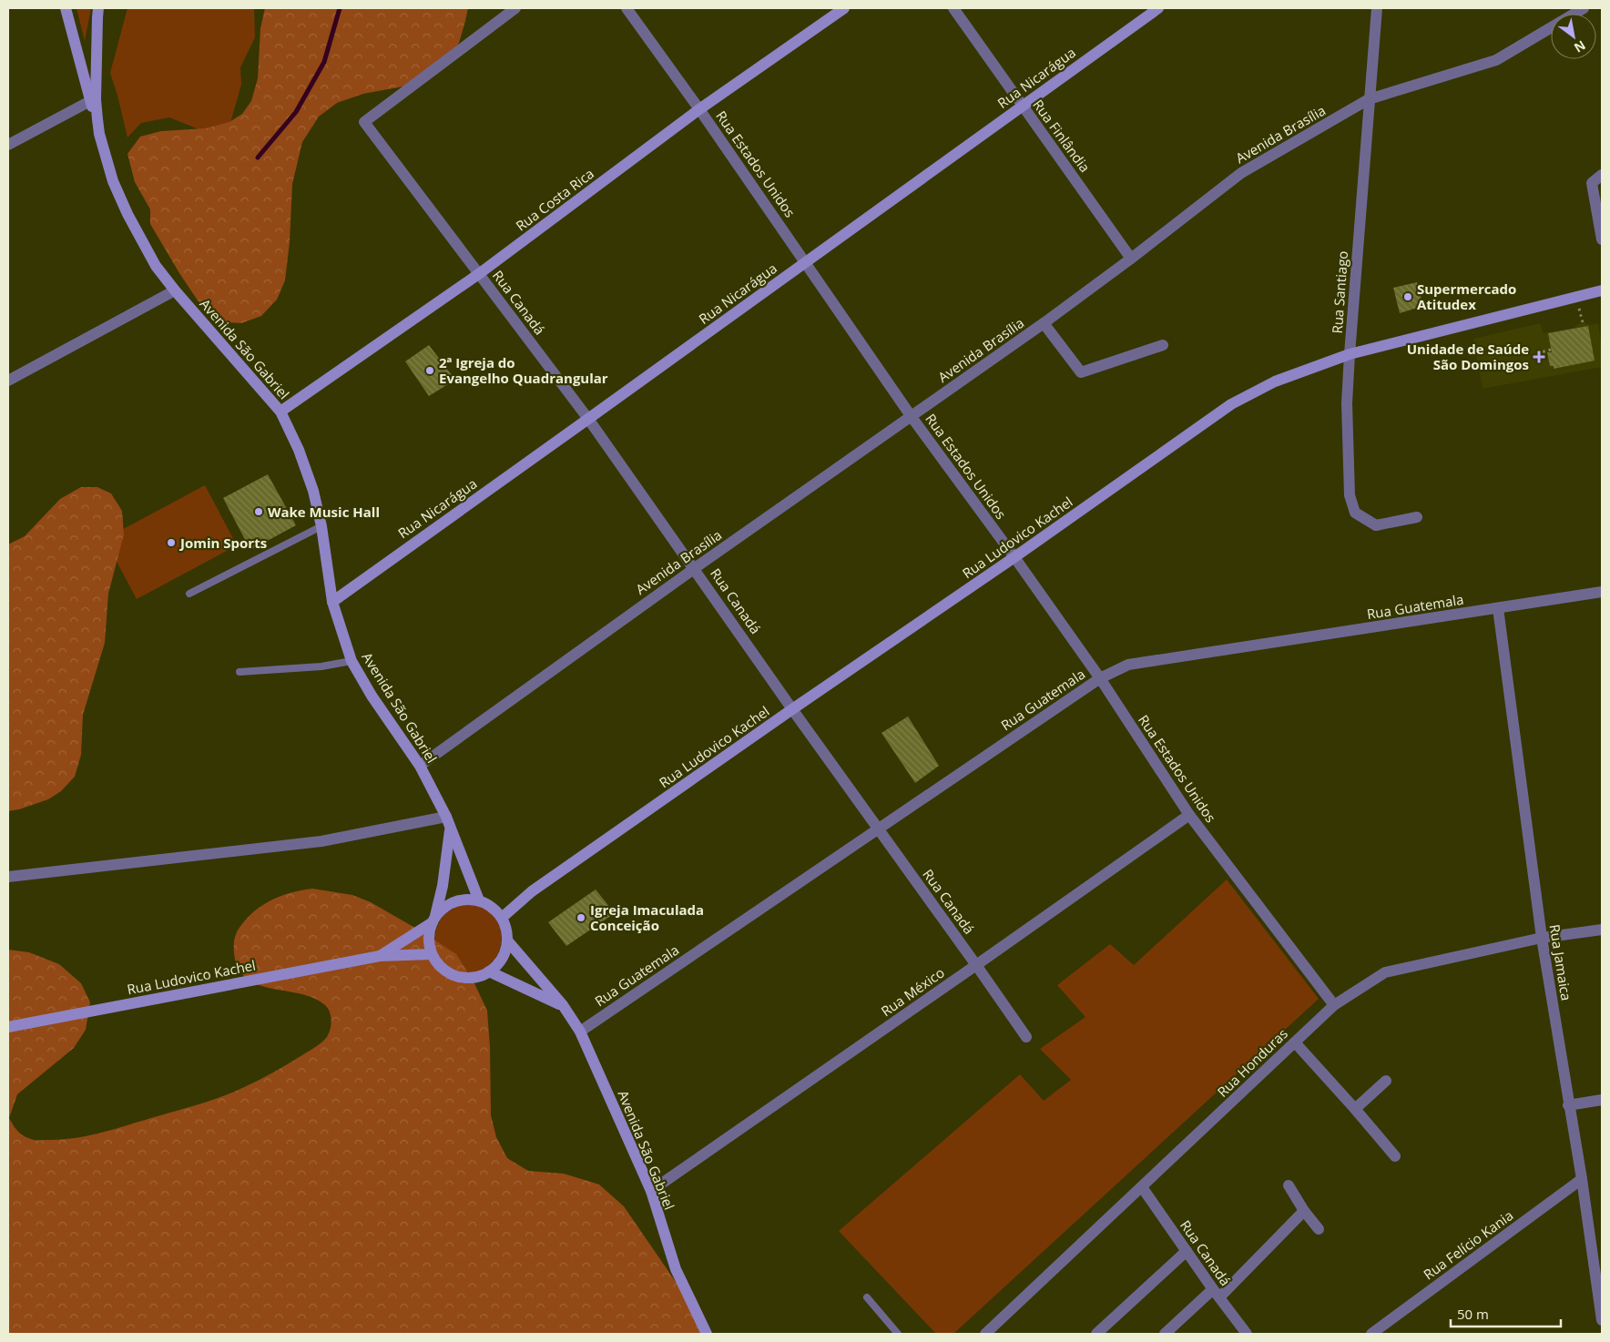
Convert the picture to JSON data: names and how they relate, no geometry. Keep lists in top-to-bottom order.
{
  "streets": {
    "main road": [
      "Rua Nicarágua",
      "Rua Costa Rica",
      "Avenida São Gabriel",
      "Rua Ludovico Kachel"
    ],
    "street": [
      "Avenida Brasília",
      "Rua Finlândia",
      "Rua Estados Unidos",
      "Rua Santiago",
      "Rua Canadá",
      "Rua Guatemala",
      "Rua Jamaica",
      "Rua México",
      "Rua Honduras",
      "Rua Felício Kania"
    ]
  },
  "crossings": [
    ["Rua Nicarágua", "Rua Finlândia"],
    ["Rua Nicarágua", "Rua Estados Unidos"],
    ["Rua Nicarágua", "Rua Canadá"],
    ["Rua Nicarágua", "Avenida São Gabriel"],
    ["Avenida Brasília", "Rua Finlândia"],
    ["Avenida Brasília", "Rua Estados Unidos"],
    ["Avenida Brasília", "Rua Santiago"],
    ["Avenida Brasília", "Rua Canadá"],
    ["Avenida Brasília", "Avenida São Gabriel"],
    ["Rua Estados Unidos", "Rua Costa Rica"],
    ["Rua Estados Unidos", "Rua Ludovico Kachel"],
    ["Rua Estados Unidos", "Rua Guatemala"],
    ["Rua Estados Unidos", "Rua México"],
    ["Rua Estados Unidos", "Rua Honduras"],
    ["Rua Costa Rica", "Rua Canadá"],
    ["Rua Costa Rica", "Avenida São Gabriel"],
    ["Rua Santiago", "Rua Ludovico Kachel"],
    ["Rua Canadá", "Rua Ludovico Kachel"],
    ["Rua Canadá", "Rua Guatemala"],
    ["Rua Canadá", "Rua México"],
    ["Rua Canadá", "Rua Honduras"],
    ["Avenida São Gabriel", "Rua Ludovico Kachel"],
    ["Avenida São Gabriel", "Rua Guatemala"],
    ["Avenida São Gabriel", "Rua México"],
    ["Rua Guatemala", "Rua Jamaica"],
    ["Rua Jamaica", "Rua Honduras"],
    ["Rua Jamaica", "Rua Felício Kania"]
  ],
  "places": {
    "other": [
      "Supermercado Atitudex",
      "2ª Igreja do Evangelho Quadrangular",
      "Wake Music Hall",
      "Jomin Sports",
      "Igreja Imaculada Conceição"
    ],
    "health": ["Unidade de Saúde São Domingos"]
  },
  "scale_bar": "50 m",
  "north": "bottom right"
}
